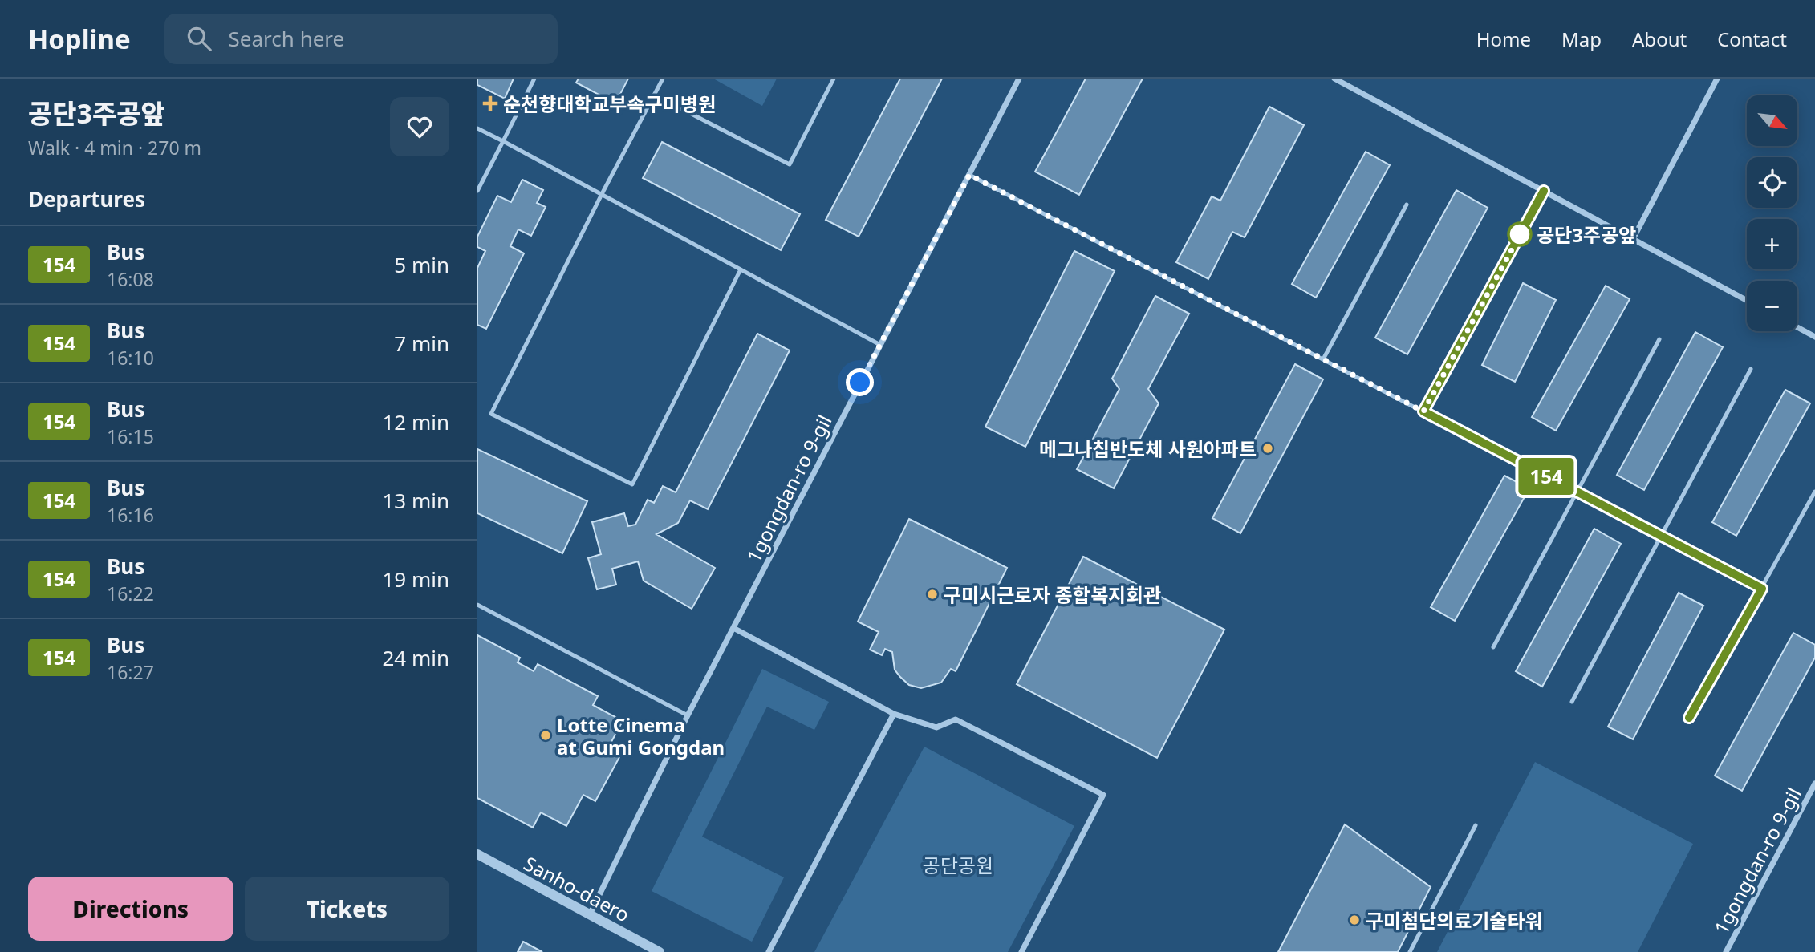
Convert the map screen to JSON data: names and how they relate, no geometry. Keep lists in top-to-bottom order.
{
  "streets": {
    "street": ["1gongdan-ro 9-gil", "Sanho-daero"]
  },
  "crossings": [
    ["1gongdan-ro 9-gil", "Sanho-daero"]
  ],
  "parks": ["공단공원"],
  "places": {
    "health": ["순천향대학교부속구미병원"],
    "other": [
      "공단3주공앞",
      "메그나칩반도체 사원아파트",
      "구미시근로자 종합복지회관",
      "Lotte Cinema at Gumi Gongdan",
      "구미첨단의료기술타워"
    ]
  },
  "lines": ["bus line 154"],
  "north": "bottom right",
  "page": {
    "header": "Hopline",
    "search": "Search here",
    "nav": [
      "Home",
      "Map",
      "About",
      "Contact"
    ],
    "heading": [
      ["공단3주공앞", "Walk · 4 min · 270 m"],
      "Departures"
    ],
    "on_map": "154",
    "map_buttons": ["+", "−"],
    "list": [
      {
        "mark": "154",
        "name": "Bus",
        "note": "16:08",
        "value": "5 min"
      },
      {
        "mark": "154",
        "name": "Bus",
        "note": "16:10",
        "value": "7 min"
      },
      {
        "mark": "154",
        "name": "Bus",
        "note": "16:15",
        "value": "12 min"
      },
      {
        "mark": "154",
        "name": "Bus",
        "note": "16:16",
        "value": "13 min"
      },
      {
        "mark": "154",
        "name": "Bus",
        "note": "16:22",
        "value": "19 min"
      },
      {
        "mark": "154",
        "name": "Bus",
        "note": "16:27",
        "value": "24 min"
      }
    ],
    "buttons": ["Directions", "Tickets"]
  }
}
